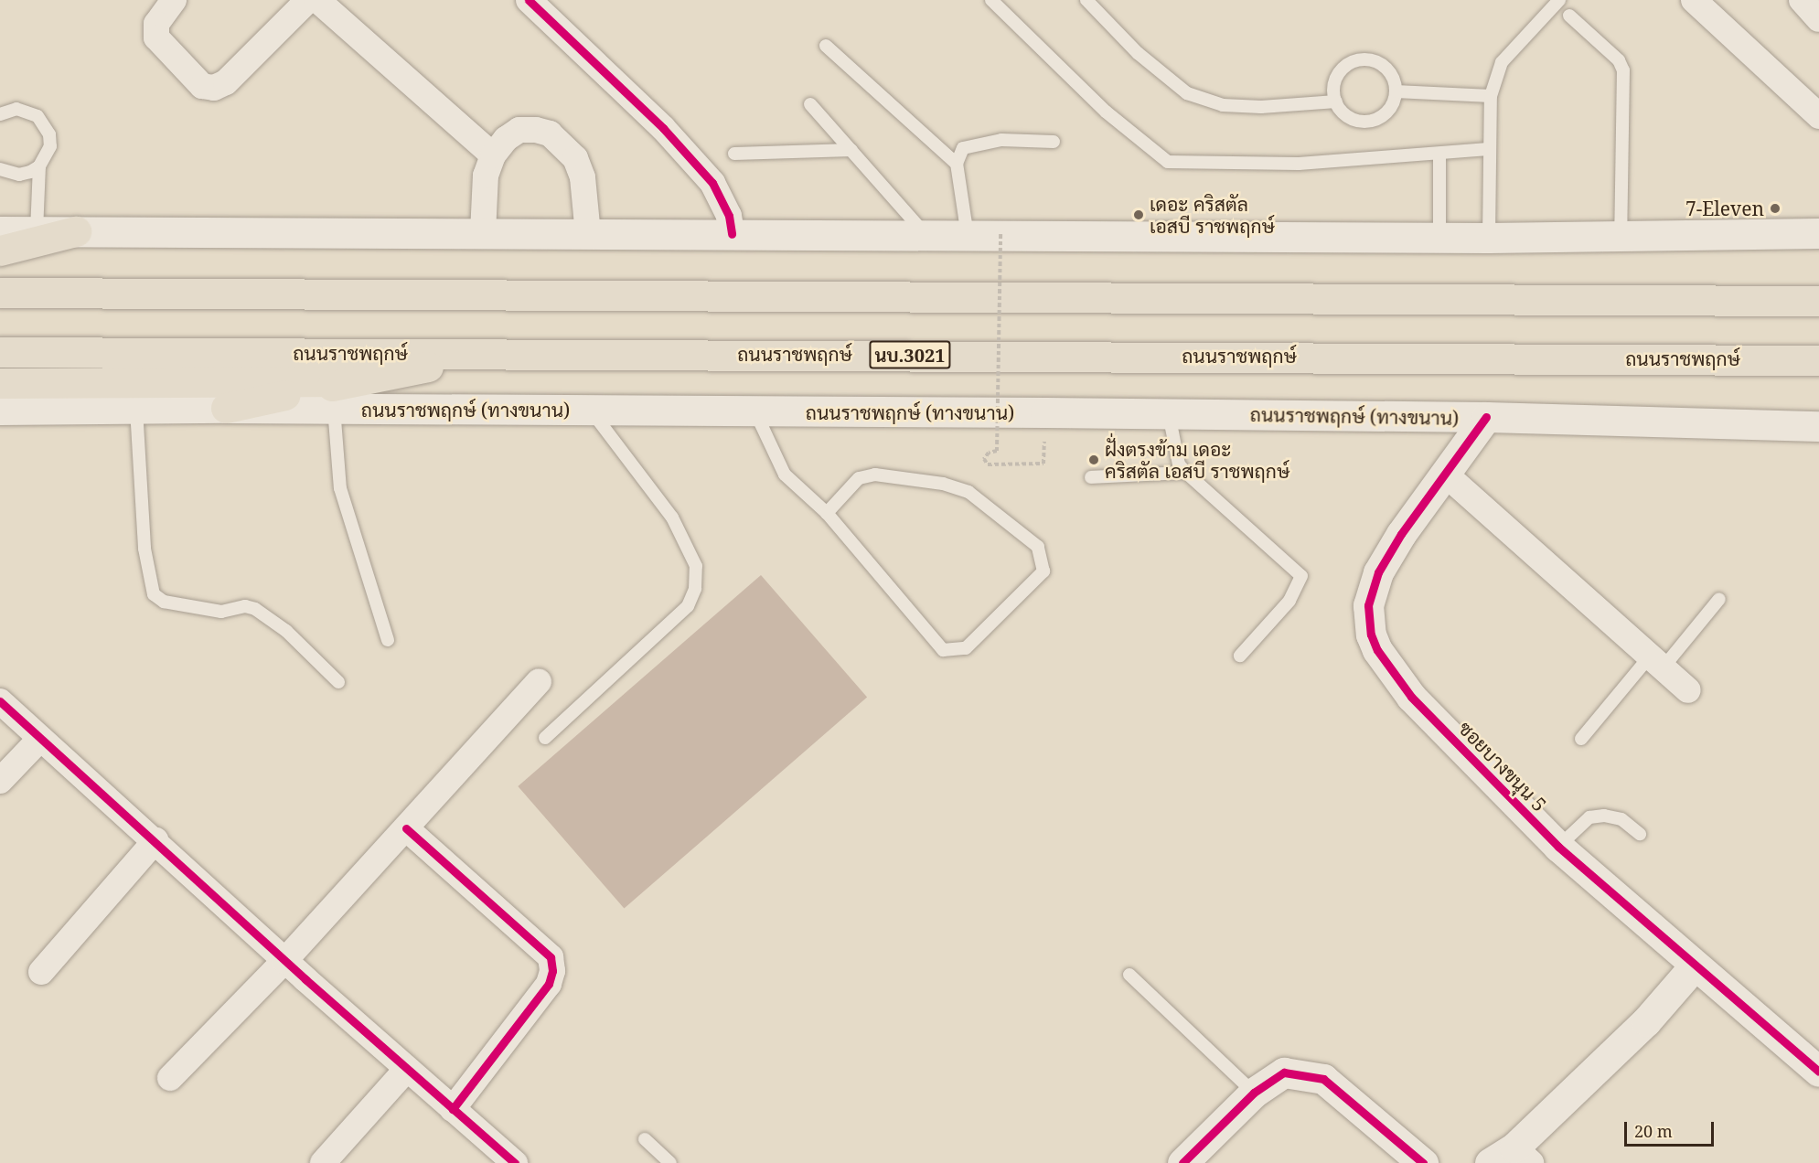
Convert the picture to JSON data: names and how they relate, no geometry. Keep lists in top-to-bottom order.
{
  "streets": {
    "main road": [
      "ถนนราชพฤกษ์",
      "นบ.3021",
      "ถนนราชพฤกษ์ (ทางขนาน)",
      "ซอยบางขนุน 5"
    ]
  },
  "crossings": [
    ["ถนนราชพฤกษ์ (ทางขนาน)", "ซอยบางขนุน 5"]
  ],
  "places": ["7-Eleven", "เดอะ คริสตัล เอสบี ราชพฤกษ์", "ฝั่งตรงข้าม เดอะ คริสตัล เอสบี ราชพฤกษ์"],
  "scale_bar": "20 m"
}
